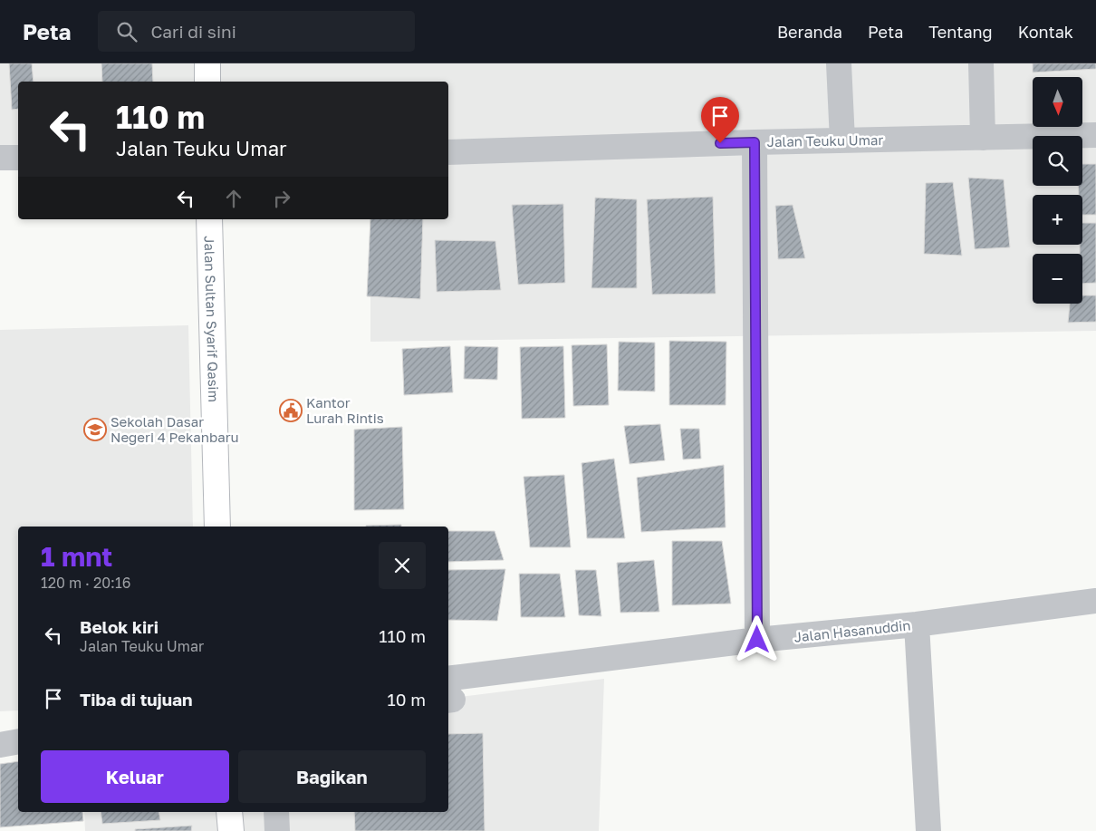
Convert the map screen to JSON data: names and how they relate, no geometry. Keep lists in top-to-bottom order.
{
  "streets": {
    "main road": ["Jalan Sultan Syarif Qasim"],
    "street": ["Jalan Teuku Umar", "Jalan Hasanuddin"]
  },
  "places": {
    "public building": ["Kantor Lurah Rintis"],
    "school or university": ["Sekolah Dasar Negeri 4 Pekanbaru"]
  },
  "north": "bottom",
  "page": {
    "header": "Peta",
    "search": "Cari di sini",
    "nav": [
      "Beranda",
      "Peta",
      "Tentang",
      "Kontak"
    ],
    "map_buttons": ["+", "−"],
    "turn": ["110 m", "Jalan Teuku Umar"],
    "heading": ["1 mnt", "120 m · 20:16"],
    "list": [
      {
        "name": "Belok kiri",
        "note": "Jalan Teuku Umar",
        "value": "110 m"
      },
      {
        "name": "Tiba di tujuan",
        "value": "10 m"
      }
    ],
    "buttons": ["Keluar", "Bagikan"]
  }
}
